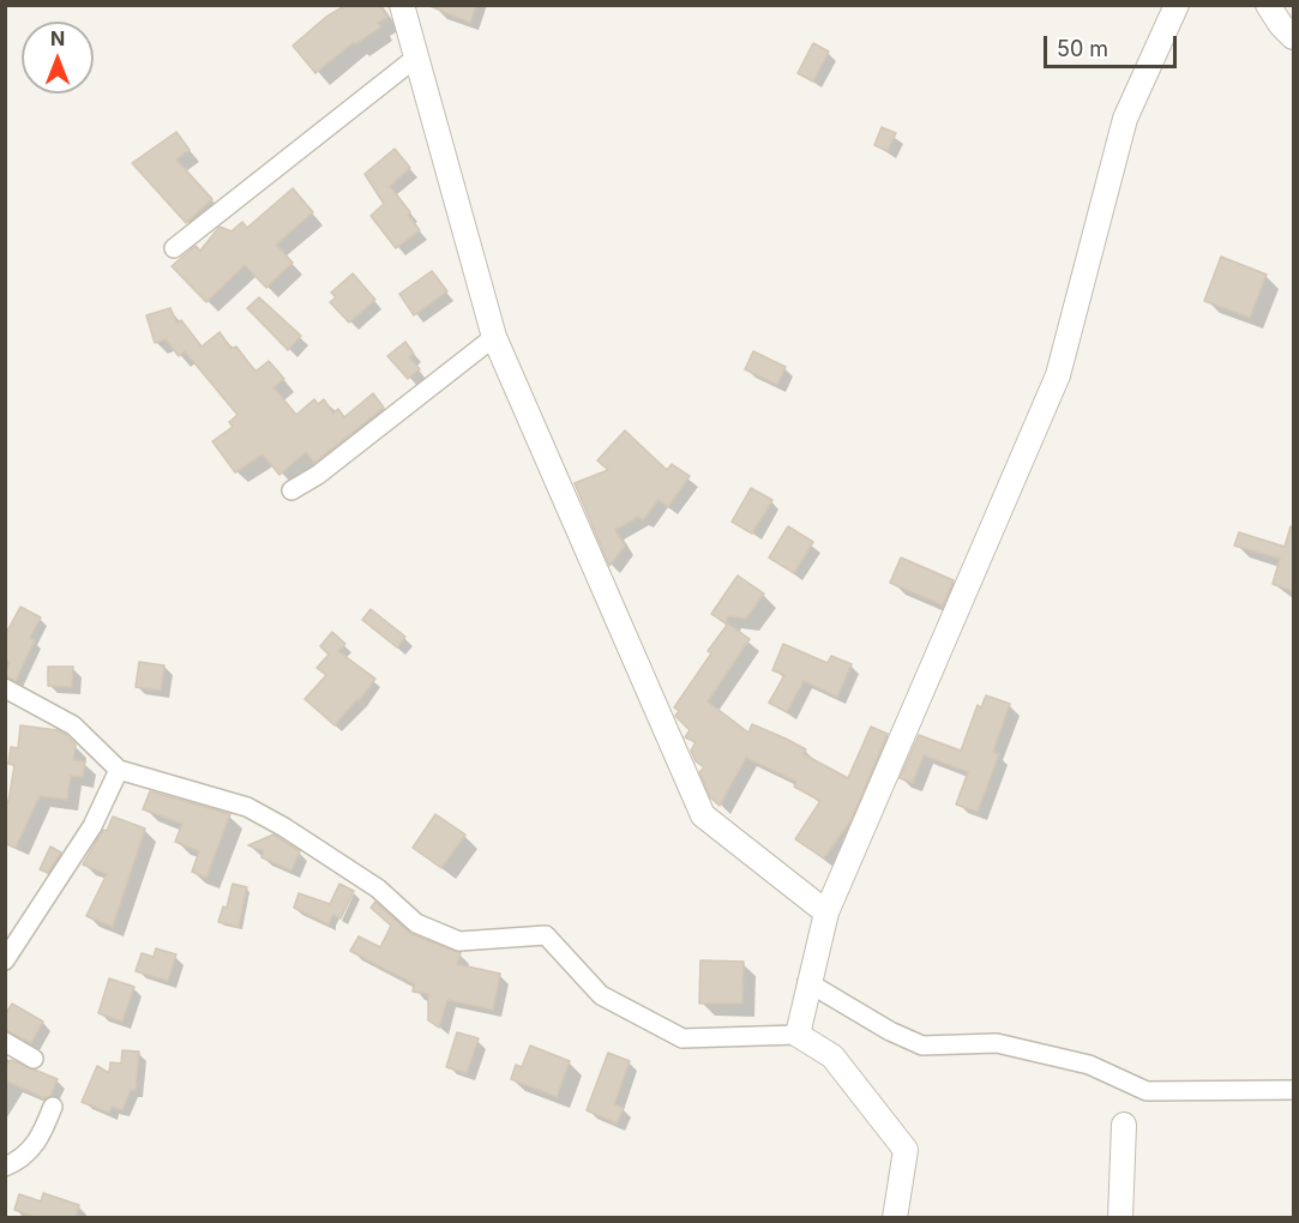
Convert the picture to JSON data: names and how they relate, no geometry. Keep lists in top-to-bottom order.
{
  "scale_bar": "50 m",
  "north": "top"
}
